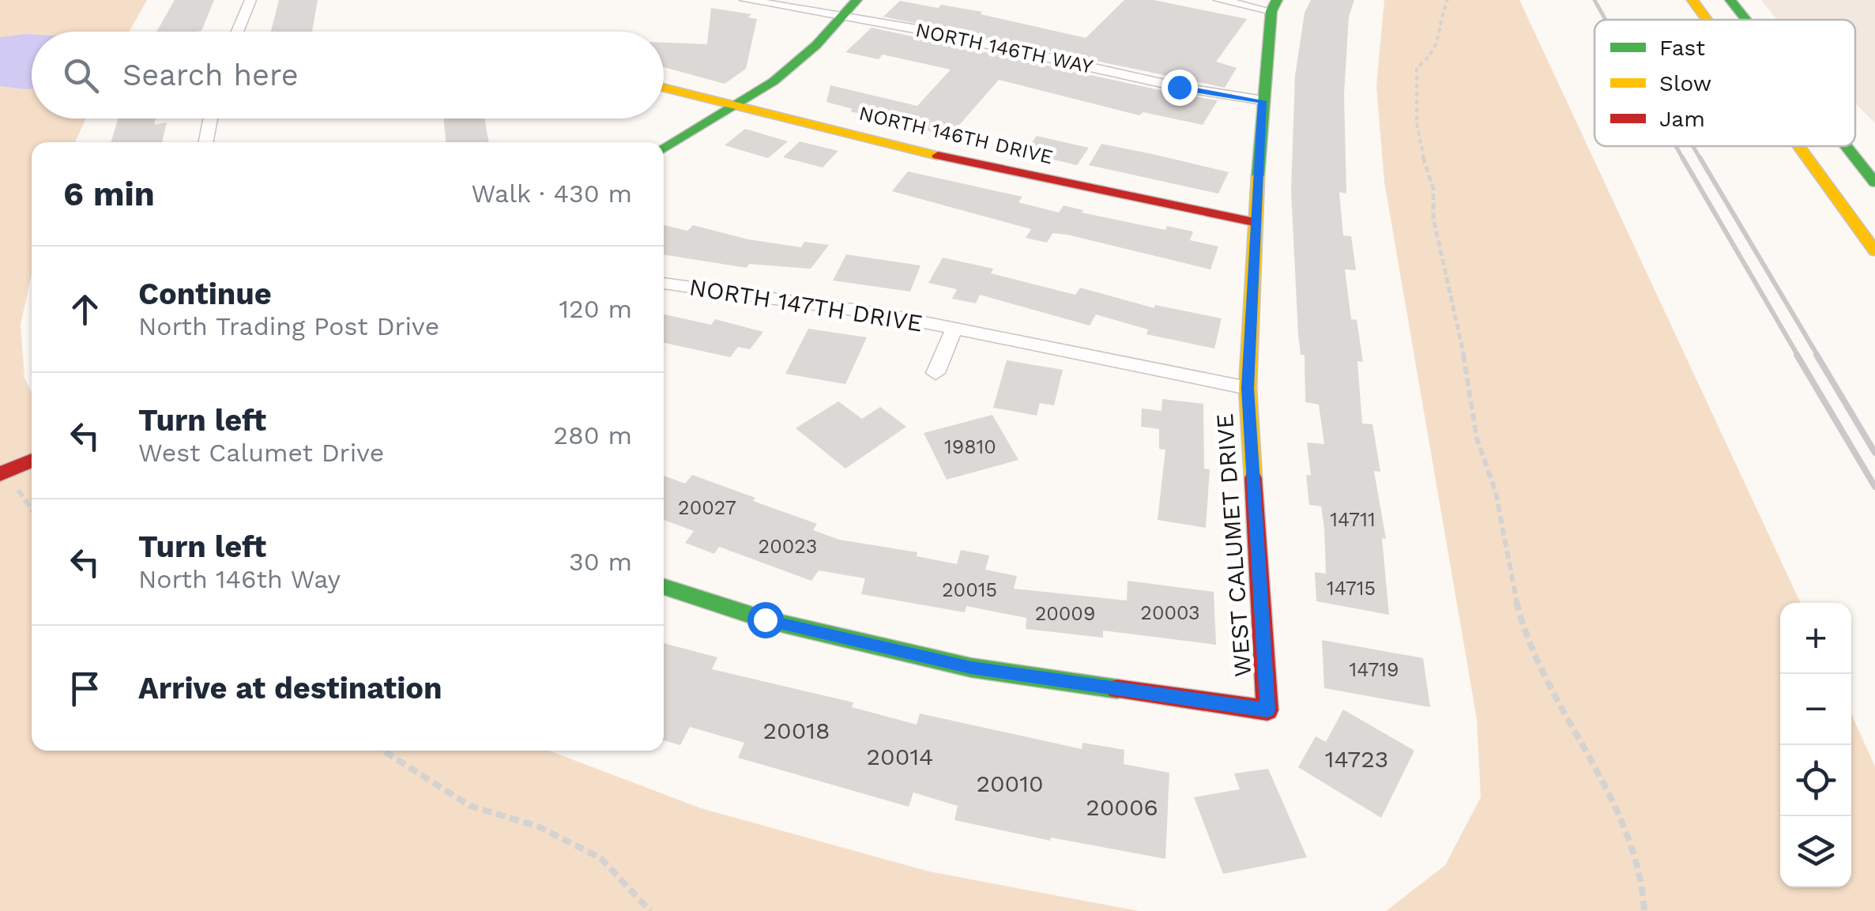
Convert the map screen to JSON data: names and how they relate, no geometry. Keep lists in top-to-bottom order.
{
  "streets": {
    "main road": ["NORTH 146TH DRIVE", "WEST CALUMET DRIVE"],
    "street": ["NORTH 146TH WAY", "NORTH 147TH DRIVE"]
  },
  "crossings": [
    ["NORTH 146TH WAY", "WEST CALUMET DRIVE"],
    ["NORTH 146TH DRIVE", "WEST CALUMET DRIVE"],
    ["NORTH 147TH DRIVE", "WEST CALUMET DRIVE"]
  ],
  "house_numbers": [
    "19810",
    "20027",
    "14711",
    "20023",
    "14715",
    "20015",
    "20003",
    "20009",
    "14719",
    "20018",
    "20014",
    "14723",
    "20010",
    "20006"
  ],
  "legend": ["Fast", "Slow", "Jam"],
  "page": {
    "search": "Search here",
    "heading": ["6 min", "Walk · 430 m"],
    "list": [
      ["Continue", "North Trading Post Drive", "120 m"],
      ["Turn left", "West Calumet Drive", "280 m"],
      ["Turn left", "North 146th Way", "30 m"],
      "Arrive at destination"
    ],
    "map_buttons": ["+", "−"]
  }
}
